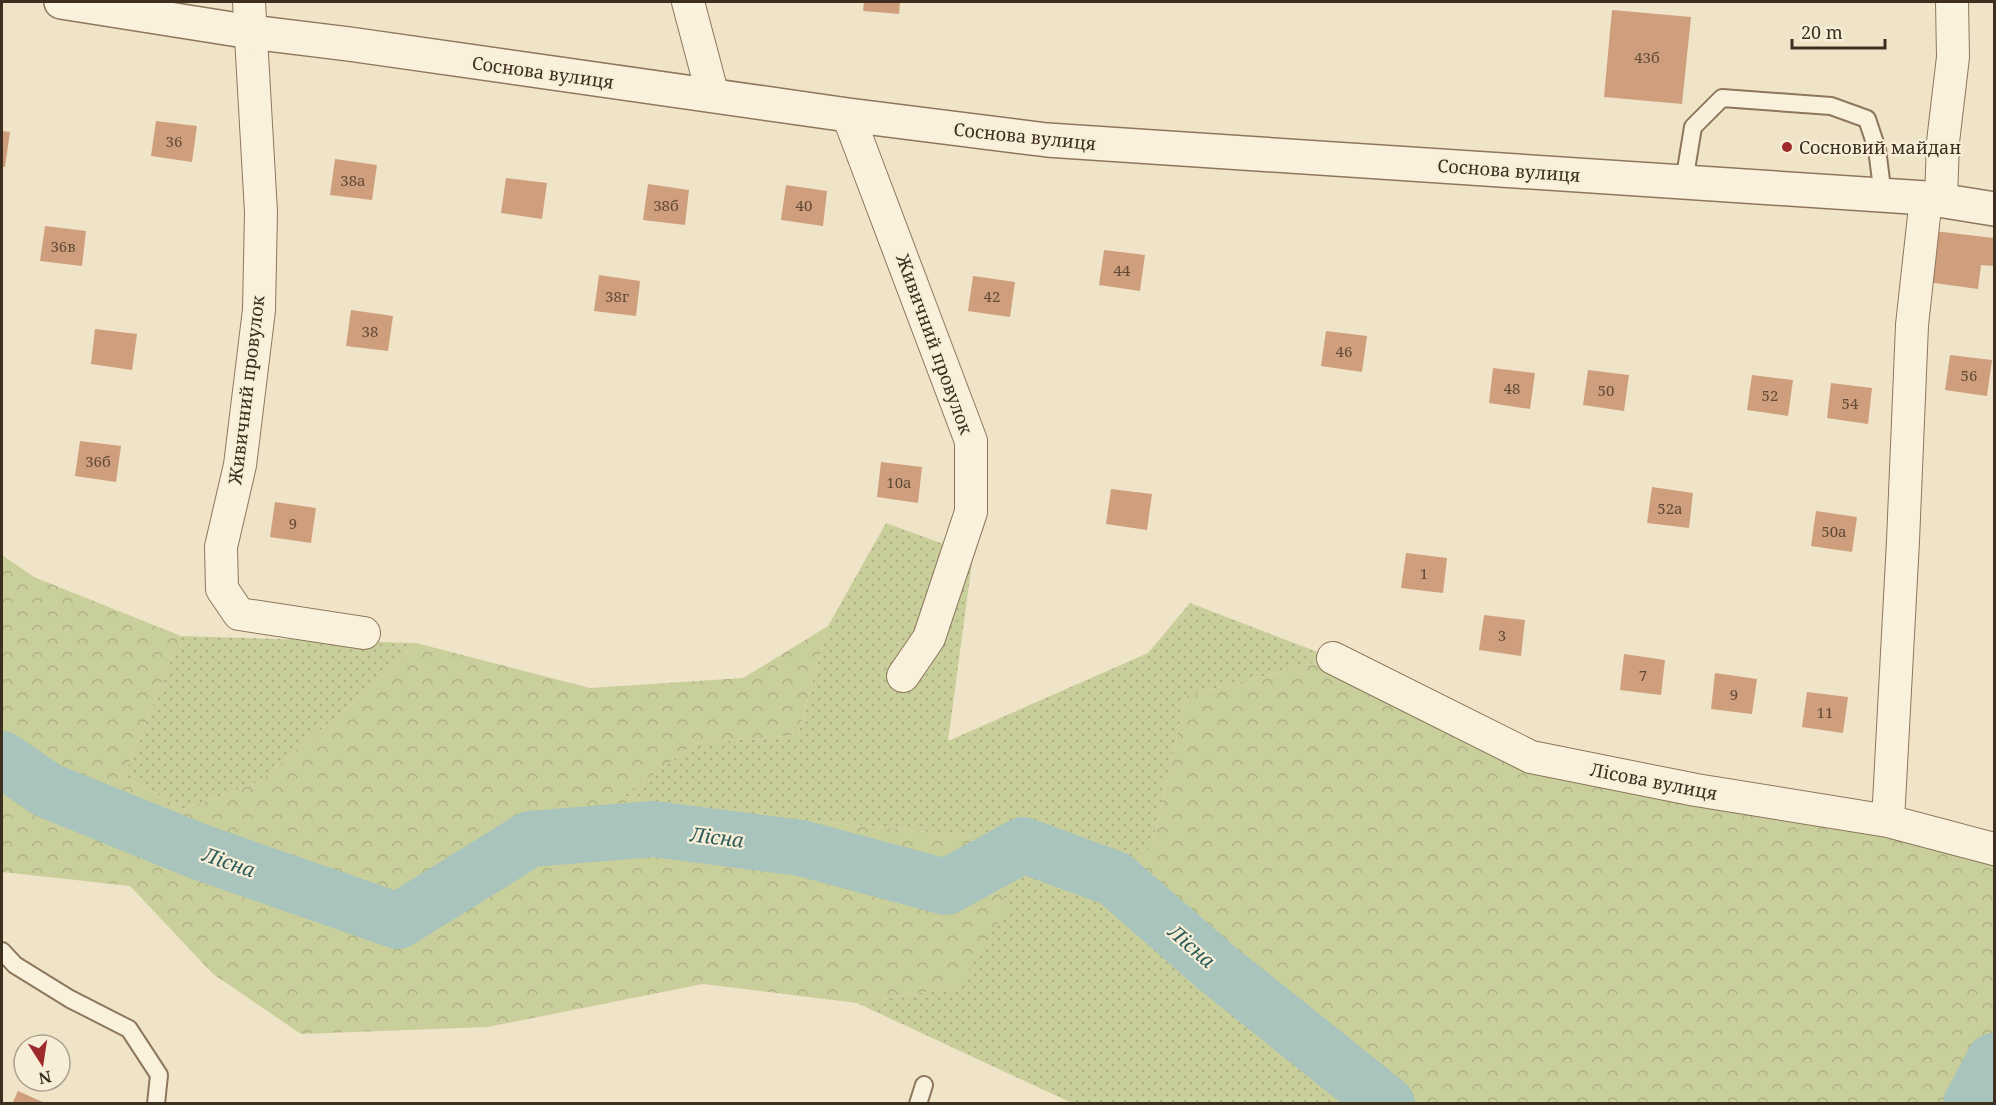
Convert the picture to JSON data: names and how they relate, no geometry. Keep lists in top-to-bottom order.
{
  "streets": {
    "street": ["Соснова вулиця", "Живичний провулок", "Лісова вулиця"]
  },
  "crossings": [
    ["Соснова вулиця", "Живичний провулок"]
  ],
  "water": ["Лісна"],
  "places": ["Сосновий майдан"],
  "house_numbers": [
    "43б",
    "36",
    "38а",
    "38б",
    "40",
    "36в",
    "44",
    "38г",
    "42",
    "38",
    "46",
    "56",
    "48",
    "50",
    "52",
    "54",
    "36б",
    "10а",
    "52а",
    "9",
    "50а",
    "1",
    "3",
    "7",
    "9",
    "11"
  ],
  "scale_bar": "20 m",
  "north": "bottom"
}
